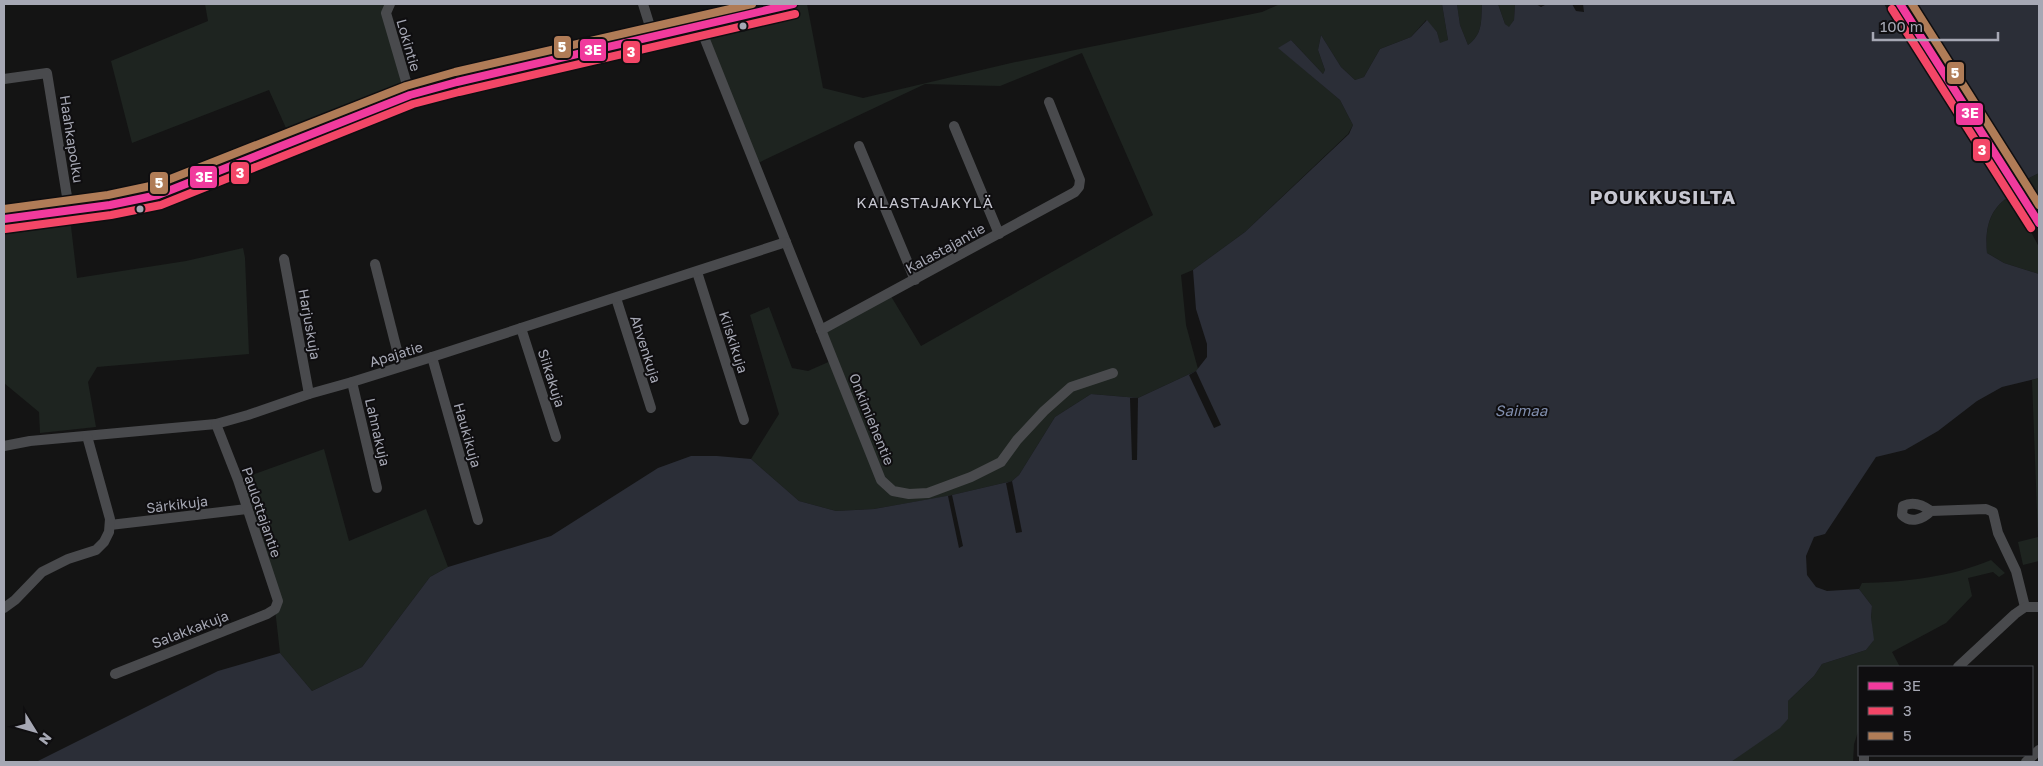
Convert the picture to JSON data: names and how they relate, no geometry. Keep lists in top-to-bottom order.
{
  "streets": {
    "street": [
      "Lokintie",
      "Haahkapolku",
      "Kalastajantie",
      "Harjuskuja",
      "Kiiskikuja",
      "Ahvenkuja",
      "Apajatie",
      "Siikakuja",
      "Onkimiehentie",
      "Lahnakuja",
      "Haukikuja",
      "Särkikuja",
      "Paulottajantie",
      "Salakkakuja"
    ]
  },
  "crossings": [
    ["Kalastajantie", "Onkimiehentie"],
    ["Harjuskuja", "Apajatie"],
    ["Kiiskikuja", "Apajatie"],
    ["Ahvenkuja", "Apajatie"],
    ["Apajatie", "Siikakuja"],
    ["Apajatie", "Onkimiehentie"],
    ["Apajatie", "Lahnakuja"],
    ["Apajatie", "Haukikuja"],
    ["Apajatie", "Paulottajantie"],
    ["Särkikuja", "Paulottajantie"],
    ["Paulottajantie", "Salakkakuja"]
  ],
  "districts": ["POUKKUSILTA", "KALASTAJAKYLÄ"],
  "water": ["Saimaa"],
  "lines": ["transit line 3E", "transit line 5", "transit line 3"],
  "legend": ["3E", "3", "5"],
  "scale_bar": "100 m",
  "north": "bottom right"
}
